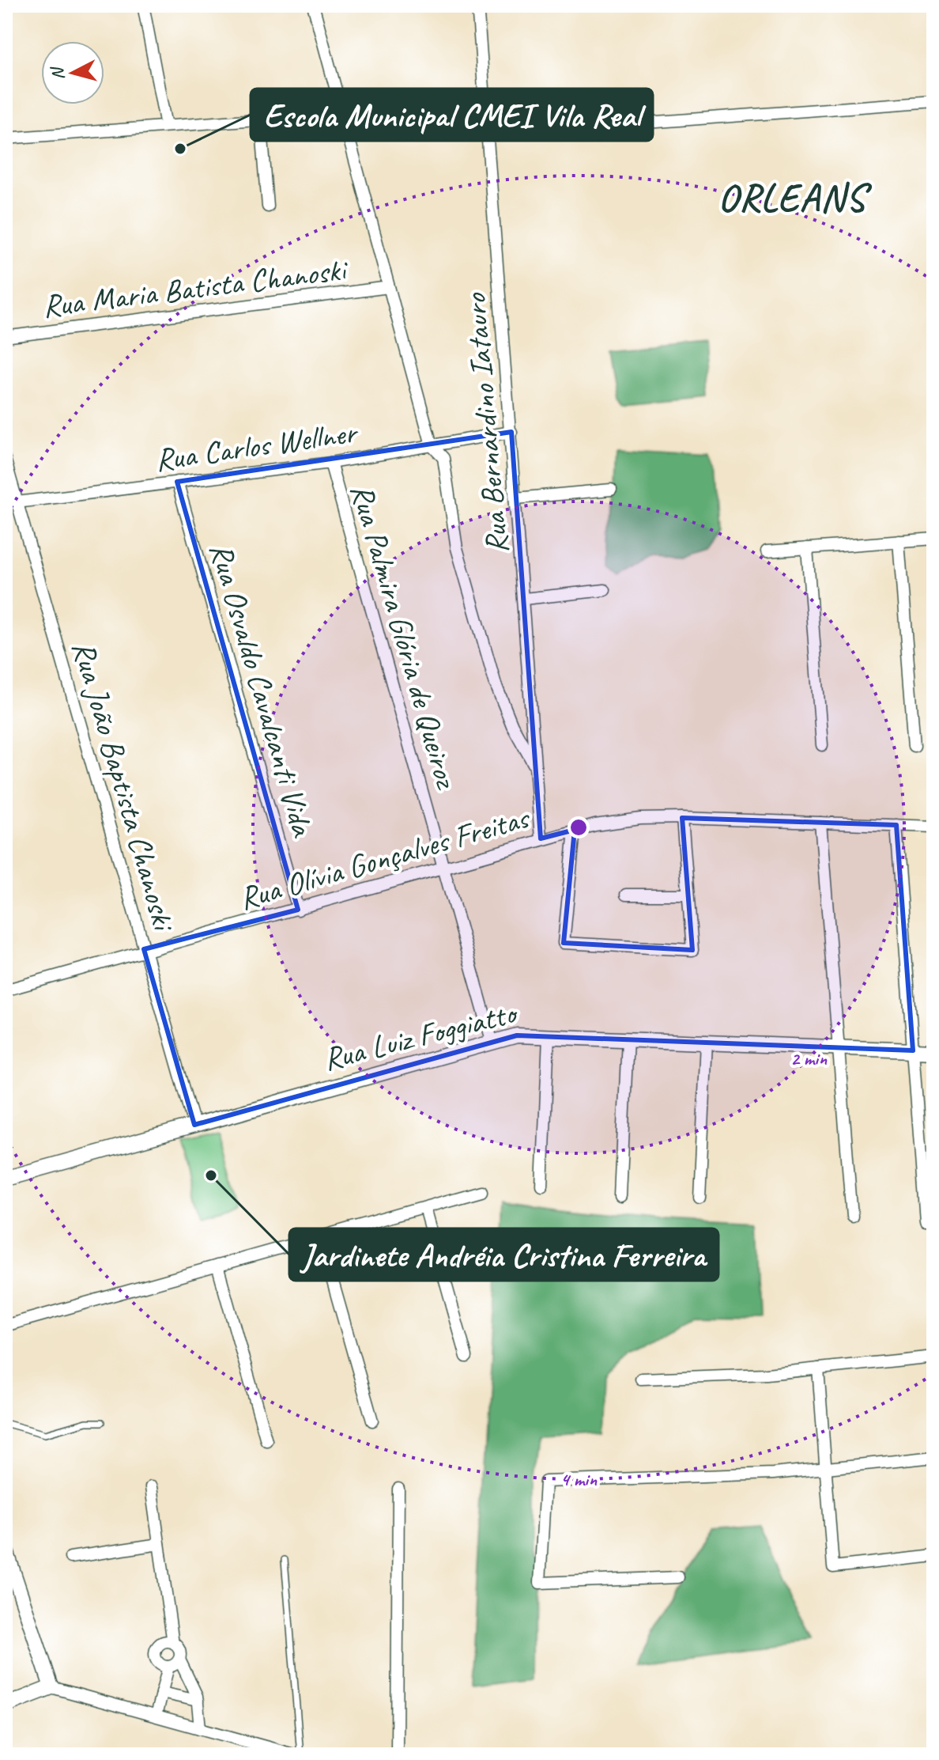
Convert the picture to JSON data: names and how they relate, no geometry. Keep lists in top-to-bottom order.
{
  "streets": {
    "street": [
      "Rua Maria Batista Chanoski",
      "Rua Bernardino Iatauro",
      "Rua Carlos Wellner",
      "Rua Palmira Glória de Queiroz",
      "Rua Osvaldo Cavalcanti Vida",
      "Rua João Baptista Chanoski",
      "Rua Olívia Gonçalves Freitas",
      "Rua Luiz Foggiatto"
    ]
  },
  "crossings": [
    ["Rua Bernardino Iatauro", "Rua Carlos Wellner"],
    ["Rua Bernardino Iatauro", "Rua Olívia Gonçalves Freitas"],
    ["Rua Carlos Wellner", "Rua Palmira Glória de Queiroz"],
    ["Rua Carlos Wellner", "Rua Osvaldo Cavalcanti Vida"],
    ["Rua Carlos Wellner", "Rua João Baptista Chanoski"],
    ["Rua Palmira Glória de Queiroz", "Rua Olívia Gonçalves Freitas"],
    ["Rua Palmira Glória de Queiroz", "Rua Luiz Foggiatto"],
    ["Rua Osvaldo Cavalcanti Vida", "Rua Olívia Gonçalves Freitas"],
    ["Rua João Baptista Chanoski", "Rua Olívia Gonçalves Freitas"],
    ["Rua João Baptista Chanoski", "Rua Luiz Foggiatto"]
  ],
  "districts": ["ORLEANS"],
  "places": ["Escola Municipal CMEI Vila Real", "Jardinete Andréia Cristina Ferreira"],
  "north": "left",
  "rings": ["2 min", "4 min"]
}
